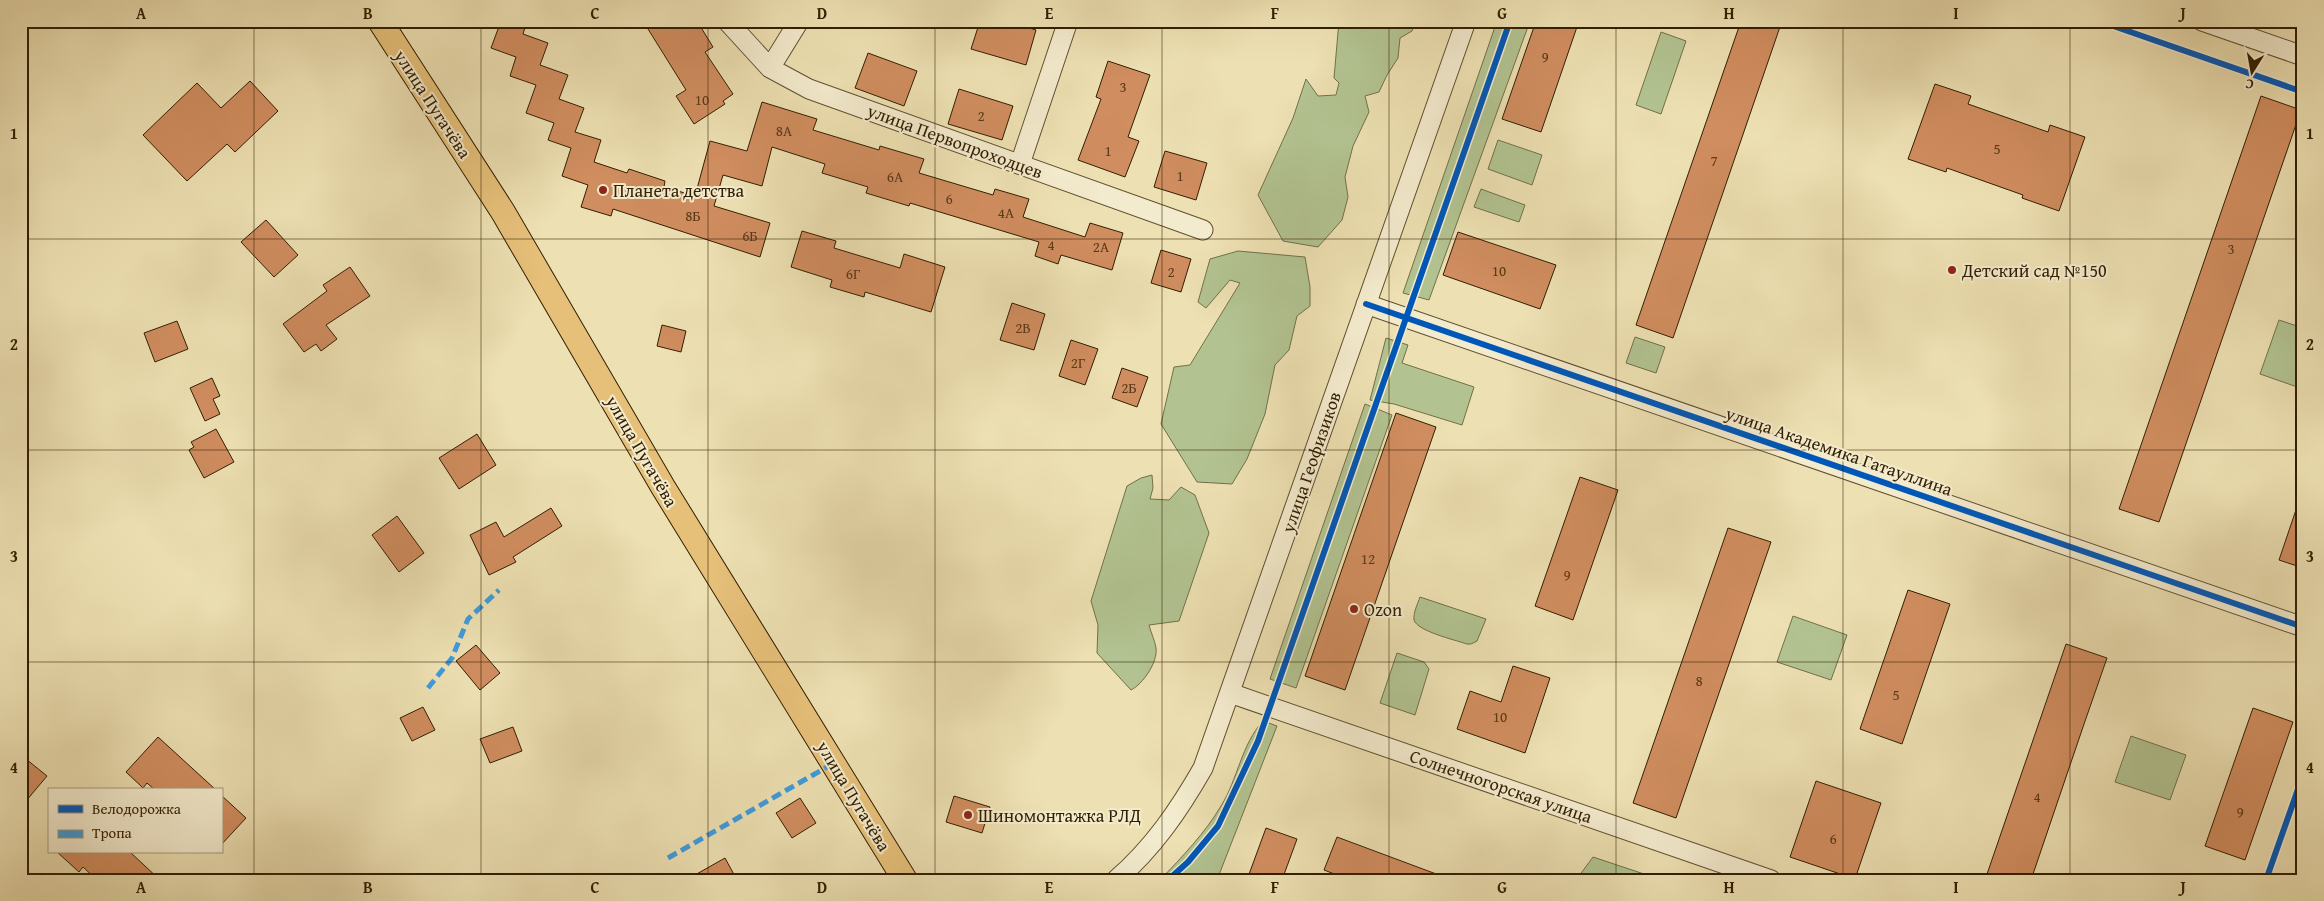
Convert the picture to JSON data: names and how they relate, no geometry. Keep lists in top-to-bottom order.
{
  "streets": {
    "main road": ["улица Пугачёва"],
    "street": [
      "улица Первопроходцев",
      "улица Академика Гатауллина",
      "улица Геофизиков",
      "Солнечногорская улица"
    ]
  },
  "crossings": [
    ["улица Академика Гатауллина", "улица Геофизиков"],
    ["улица Геофизиков", "Солнечногорская улица"]
  ],
  "places": [
    "Планета детства",
    "Детский сад №150",
    "Ozon",
    "Шиномонтажка РЛД"
  ],
  "house_numbers": [
    "9",
    "3",
    "10",
    "2",
    "8А",
    "5",
    "1",
    "7",
    "1",
    "6А",
    "6",
    "4А",
    "8Б",
    "6Б",
    "4",
    "2А",
    "3",
    "10",
    "2",
    "6Г",
    "2В",
    "2Г",
    "2Б",
    "12",
    "9",
    "8",
    "5",
    "10",
    "4",
    "9",
    "6"
  ],
  "legend": ["Велодорожка", "Тропа"],
  "north": "bottom",
  "grid": {
    "columns": [
      "A",
      "B",
      "C",
      "D",
      "E",
      "F",
      "G",
      "H",
      "I",
      "J"
    ],
    "rows": [
      "1",
      "2",
      "3",
      "4"
    ]
  }
}
